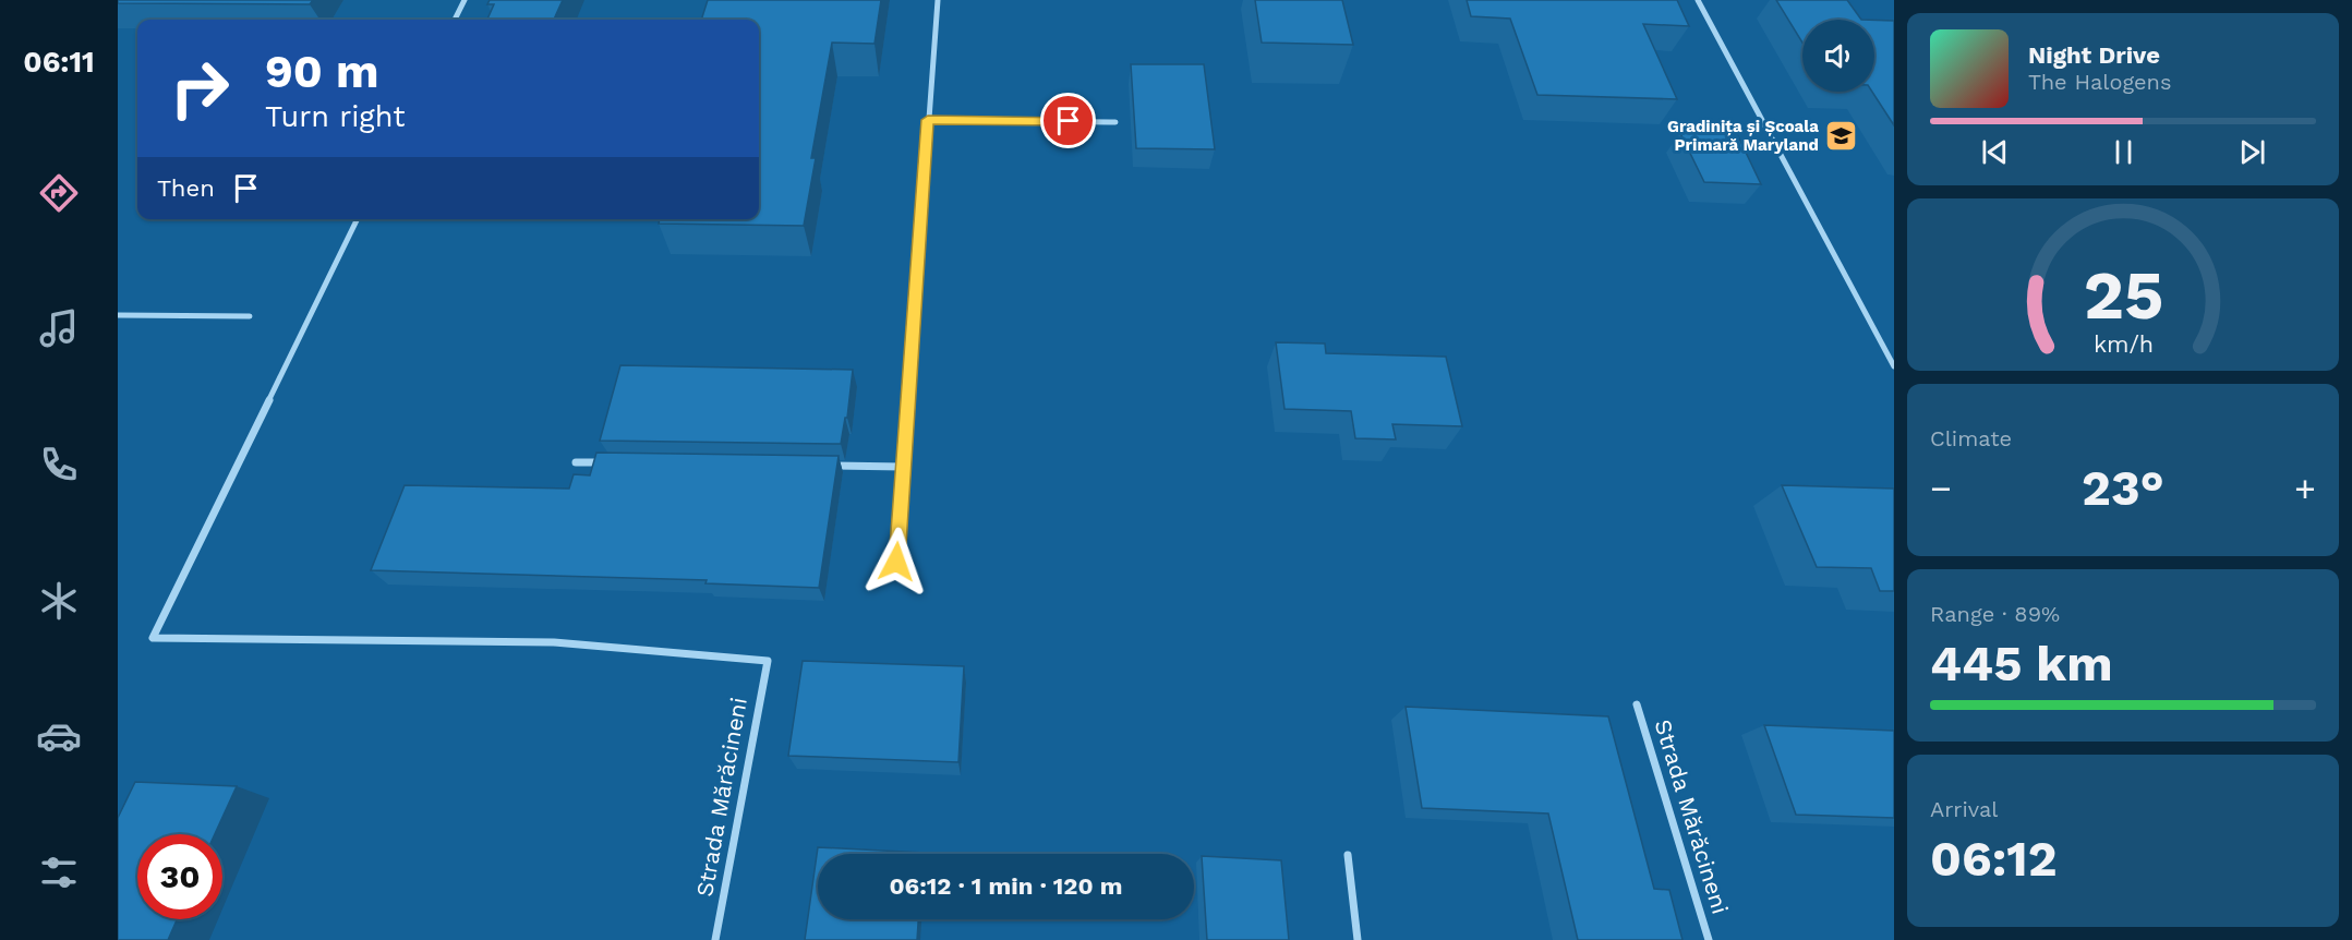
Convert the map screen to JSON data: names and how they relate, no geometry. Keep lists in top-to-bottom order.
{
  "streets": {
    "street": ["Strada Mărăcineni"]
  },
  "places": {
    "school or university": ["Gradinița și Școala Primară Maryland"]
  },
  "page": {
    "tabs": "06:11",
    "turn": ["90 m", "Turn right"],
    "song": ["Night Drive", "The Halogens"],
    "then": "Then",
    "tile": [
      "Climate",
      ["Range · 89%", "445 km"],
      ["Arrival", "06:12"]
    ],
    "heat": ["−", "23°", "+"],
    "limit": "30",
    "trip": "06:12 · 1 min · 120 m",
    "gauge": ["25", "km/h"]
  }
}
